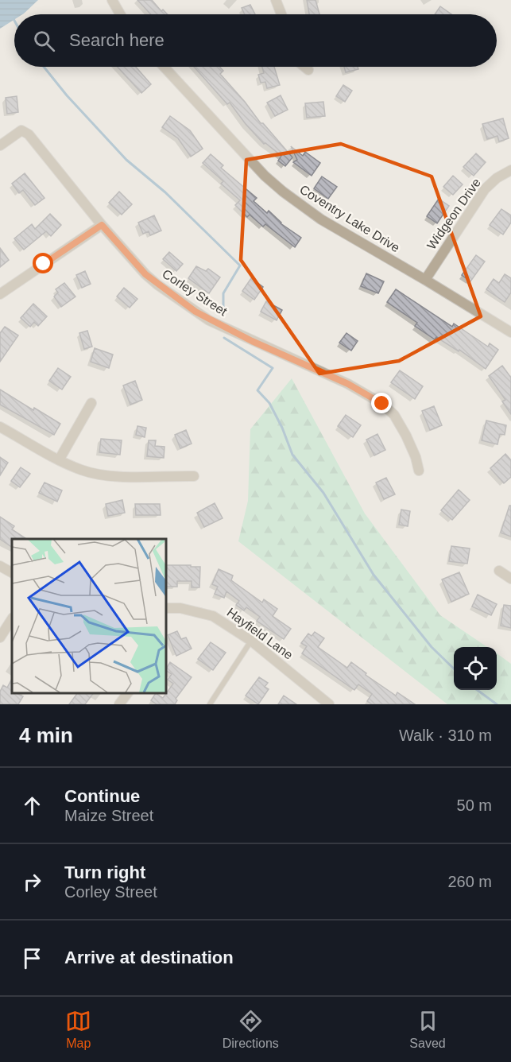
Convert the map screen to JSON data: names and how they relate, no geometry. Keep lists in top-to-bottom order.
{
  "streets": {
    "street": [
      "Widgeon Drive",
      "Coventry Lake Drive",
      "Corley Street",
      "Hayfield Lane"
    ]
  },
  "crossings": [
    ["Widgeon Drive", "Coventry Lake Drive"]
  ],
  "page": {
    "search": "Search here",
    "heading": ["4 min", "Walk · 310 m"],
    "list": [
      ["Continue", "Maize Street", "50 m"],
      ["Turn right", "Corley Street", "260 m"],
      "Arrive at destination"
    ],
    "nav": ["Map", "Directions", "Saved"]
  }
}
